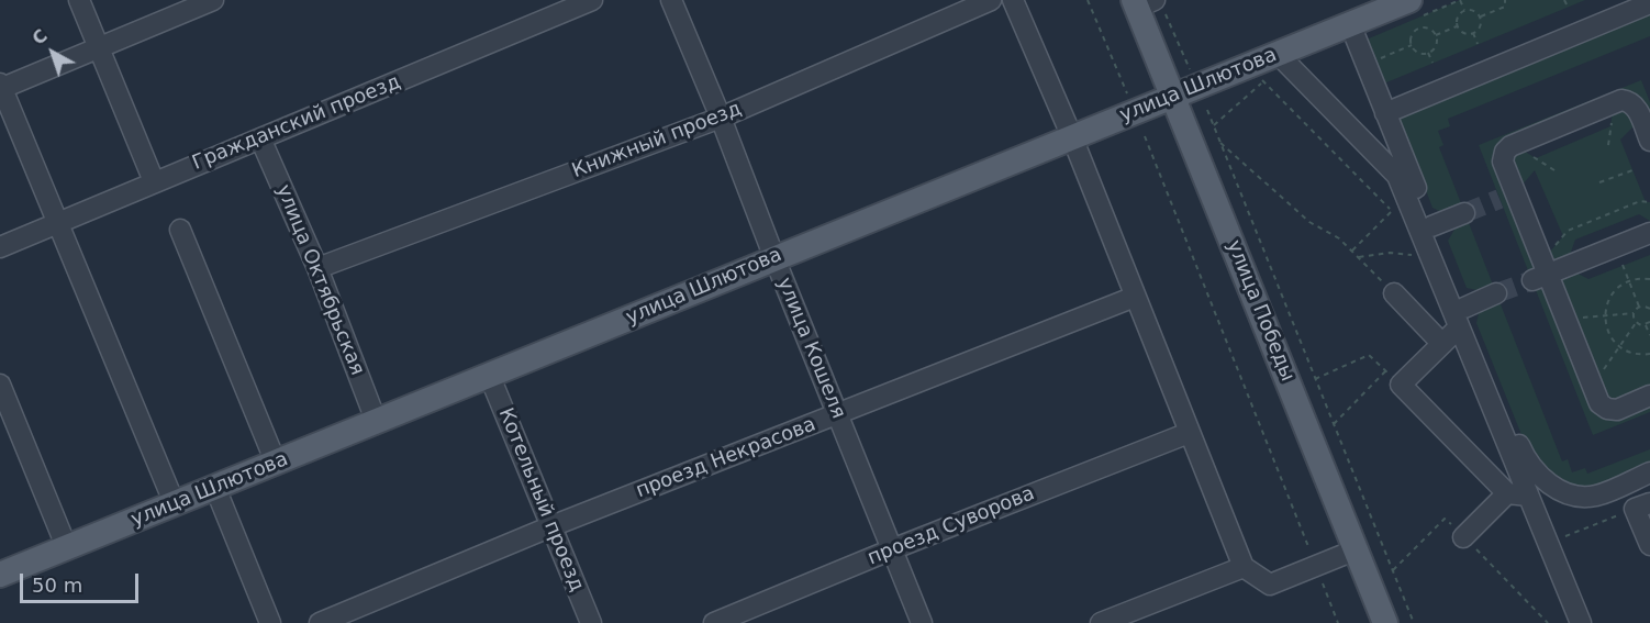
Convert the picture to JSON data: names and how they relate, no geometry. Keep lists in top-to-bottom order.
{
  "streets": {
    "main road": ["улица Шлютова", "улица Победы"],
    "street": [
      "Гражданский проезд",
      "Книжный проезд",
      "улица Октябрьская",
      "улица Кошеля",
      "проезд Некрасова",
      "Котельный проезд",
      "проезд Суворова"
    ]
  },
  "crossings": [
    ["улица Шлютова", "улица Октябрьская"],
    ["улица Шлютова", "улица Победы"],
    ["улица Шлютова", "улица Кошеля"],
    ["улица Шлютова", "Котельный проезд"],
    ["Гражданский проезд", "улица Октябрьская"],
    ["Книжный проезд", "улица Октябрьская"],
    ["Книжный проезд", "улица Кошеля"],
    ["улица Кошеля", "проезд Некрасова"],
    ["улица Кошеля", "проезд Суворова"],
    ["проезд Некрасова", "Котельный проезд"]
  ],
  "scale_bar": "50 m",
  "north": "top left"
}
